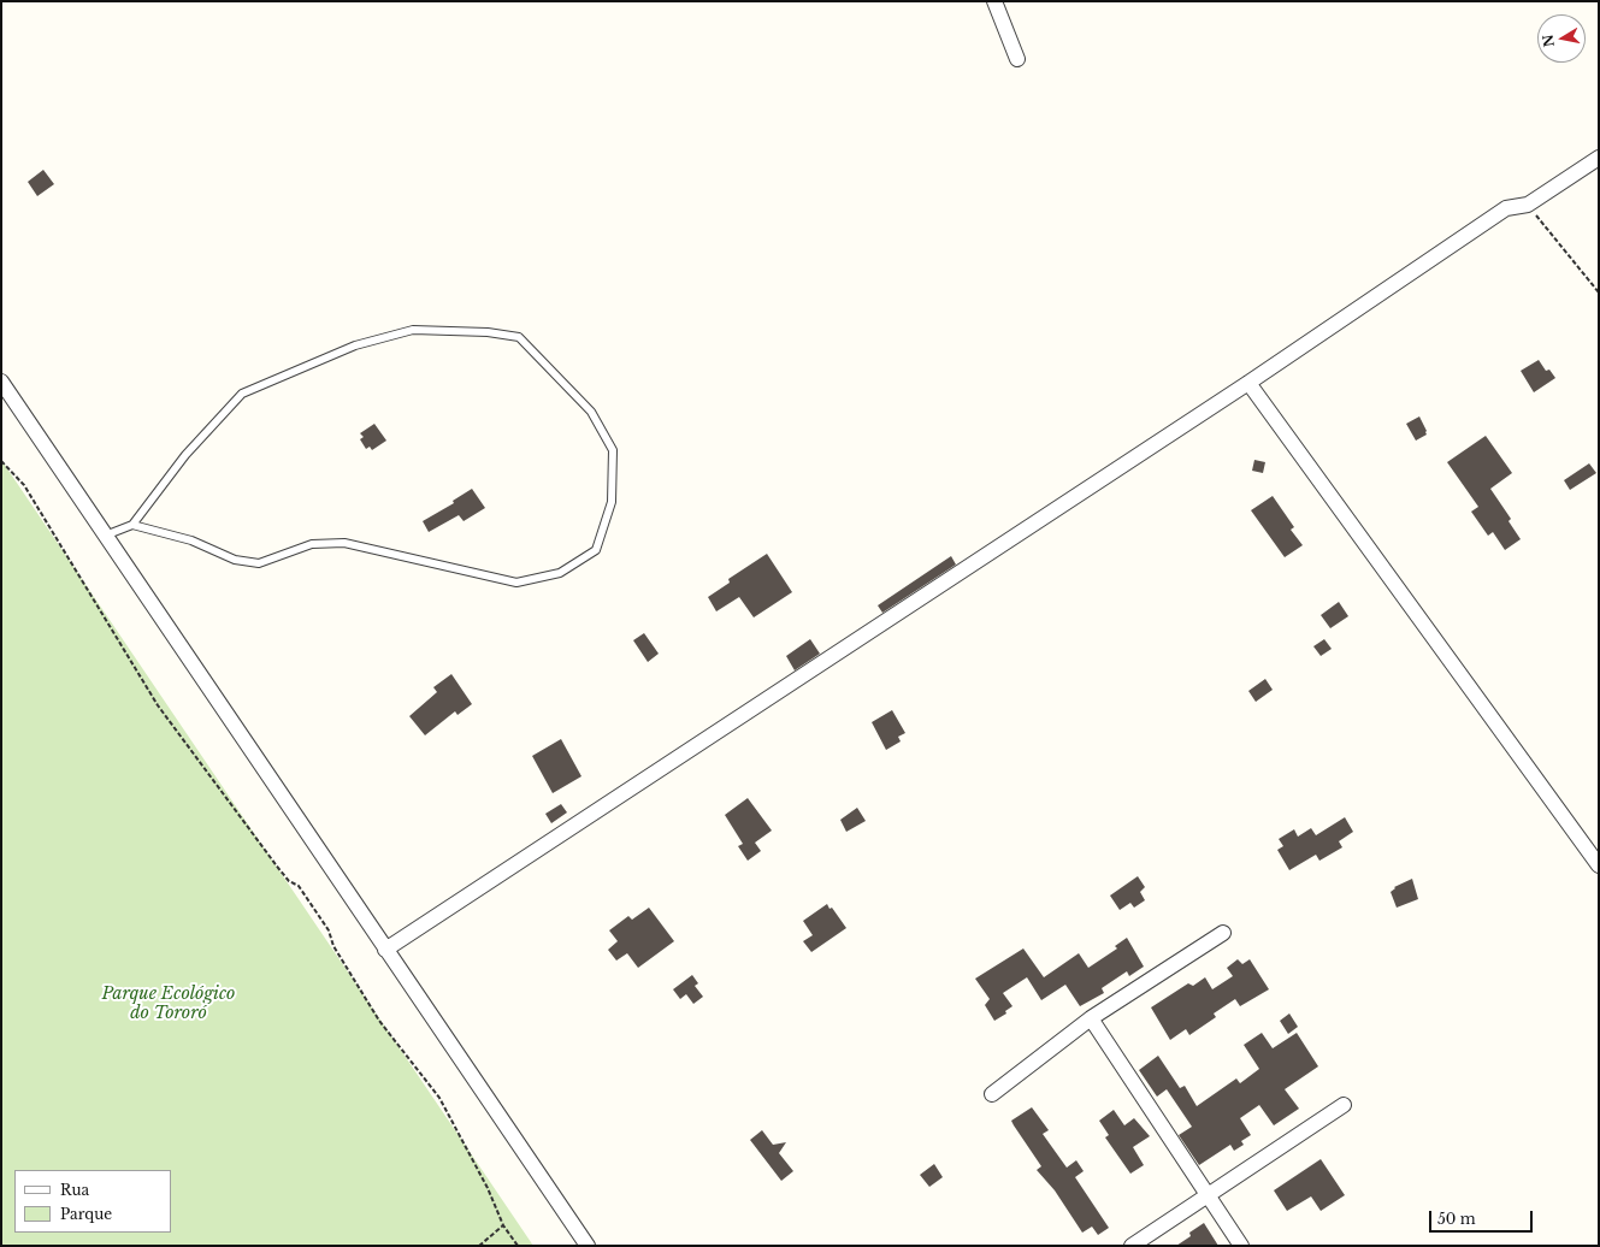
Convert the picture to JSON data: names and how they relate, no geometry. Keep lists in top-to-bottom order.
{
  "parks": ["Parque Ecológico do Tororó"],
  "legend": ["Rua", "Parque"],
  "scale_bar": "50 m",
  "north": "left"
}
